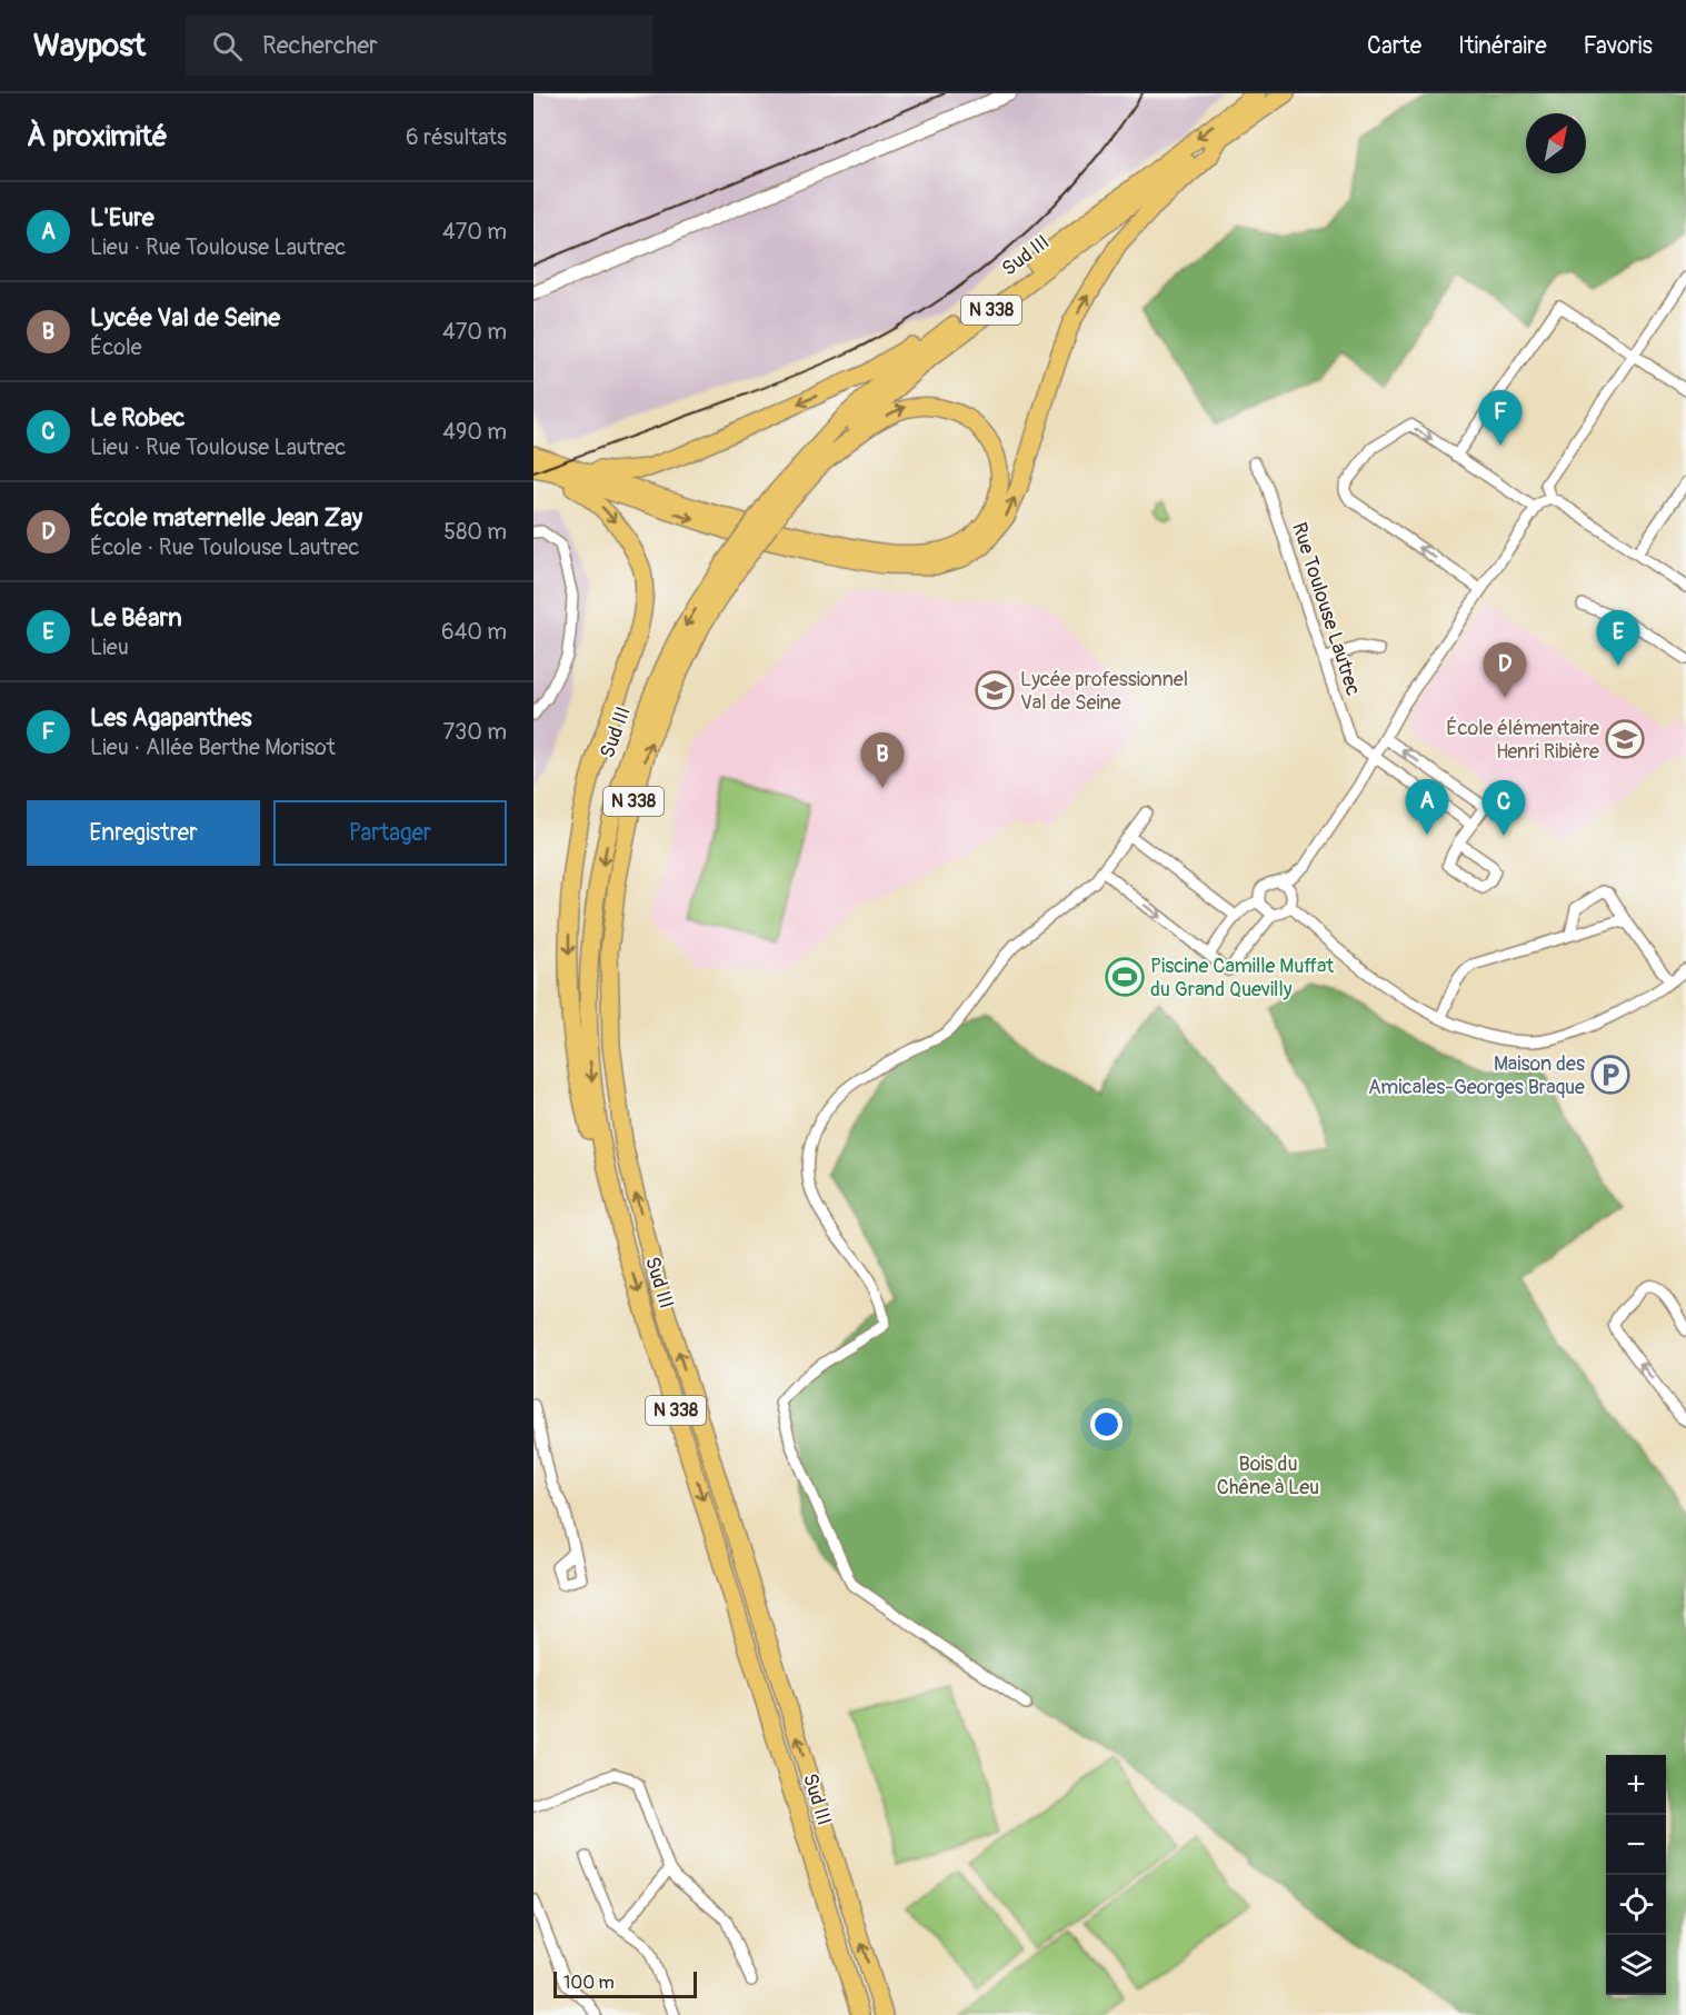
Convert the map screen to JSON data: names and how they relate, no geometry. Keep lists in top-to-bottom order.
{
  "streets": {
    "highway": ["Sud III", "N 338"],
    "street": ["Rue Toulouse Lautrec"]
  },
  "crossings": [
    ["Sud III", "N 338"]
  ],
  "parks": ["Bois du Chêne à Leu"],
  "places": {
    "school or university": ["Lycée professionnel Val de Seine", "École élémentaire Henri Ribière"],
    "sports": ["Piscine Camille Muffat du Grand Quevilly"],
    "parking": ["Maison des Amicales-Georges Braque"]
  },
  "scale_bar": "100 m",
  "north": "top right",
  "page": {
    "header": "Waypost",
    "search": "Rechercher",
    "nav": ["Carte", "Itinéraire", "Favoris"],
    "heading": ["À proximité", "6 résultats"],
    "list": [
      {
        "mark": "A",
        "name": "L'Eure",
        "note": "Lieu · Rue Toulouse Lautrec",
        "value": "470 m"
      },
      {
        "mark": "B",
        "name": "Lycée Val de Seine",
        "note": "École",
        "value": "470 m"
      },
      {
        "mark": "C",
        "name": "Le Robec",
        "note": "Lieu · Rue Toulouse Lautrec",
        "value": "490 m"
      },
      {
        "mark": "D",
        "name": "École maternelle Jean Zay",
        "note": "École · Rue Toulouse Lautrec",
        "value": "580 m"
      },
      {
        "mark": "E",
        "name": "Le Béarn",
        "note": "Lieu",
        "value": "640 m"
      },
      {
        "mark": "F",
        "name": "Les Agapanthes",
        "note": "Lieu · Allée Berthe Morisot",
        "value": "730 m"
      }
    ],
    "pins": [
      "F",
      "E",
      "D",
      "B",
      "A",
      "C"
    ],
    "buttons": ["Enregistrer", "Partager"],
    "map_buttons": ["+", "−"],
    "scale": "100 m"
  }
}
